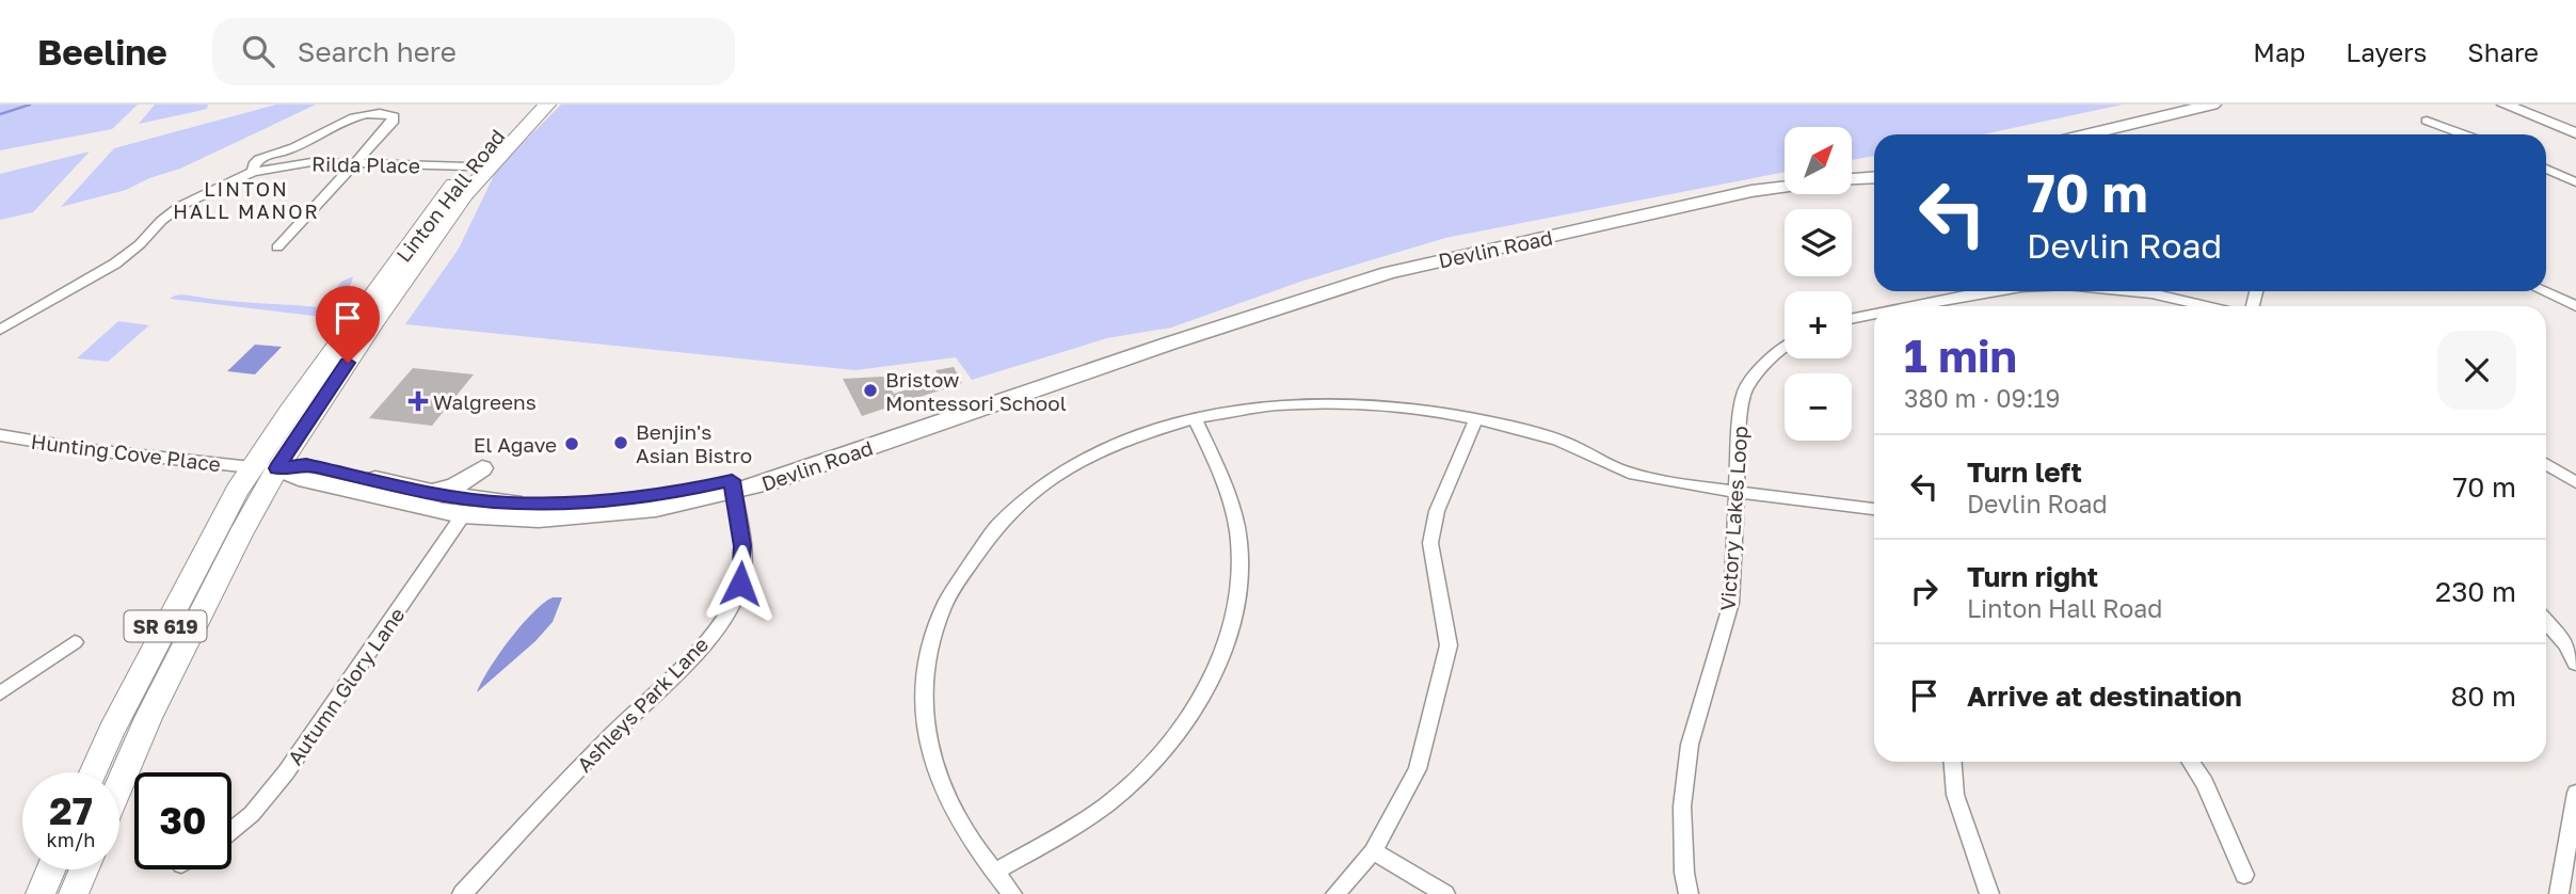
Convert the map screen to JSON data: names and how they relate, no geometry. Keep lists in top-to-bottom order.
{
  "streets": {
    "main road": ["Linton Hall Road", "Devlin Road", "SR 619"],
    "street": [
      "Rilda Place",
      "Hunting Cove Place",
      "Victory Lakes Loop",
      "Autumn Glory Lane",
      "Ashleys Park Lane"
    ]
  },
  "crossings": [
    ["Rilda Place", "Linton Hall Road"],
    ["Linton Hall Road", "Devlin Road"],
    ["Linton Hall Road", "Hunting Cove Place"],
    ["Devlin Road", "Hunting Cove Place"],
    ["Devlin Road", "Autumn Glory Lane"],
    ["Devlin Road", "Ashleys Park Lane"]
  ],
  "districts": ["LINTON HALL MANOR"],
  "places": {
    "other": ["Bristow Montessori School", "Benjin's Asian Bistro", "El Agave"],
    "health": ["Walgreens"]
  },
  "north": "top right",
  "page": {
    "header": "Beeline",
    "search": "Search here",
    "nav": ["Map", "Layers", "Share"],
    "map_buttons": ["+", "−"],
    "turn": ["70 m", "Devlin Road"],
    "heading": ["1 min", "380 m · 09:19"],
    "list": [
      {
        "name": "Turn left",
        "note": "Devlin Road",
        "value": "70 m"
      },
      {
        "name": "Turn right",
        "note": "Linton Hall Road",
        "value": "230 m"
      },
      {
        "name": "Arrive at destination",
        "value": "80 m"
      }
    ],
    "speed": "27 km/h",
    "limit": "30"
  }
}
